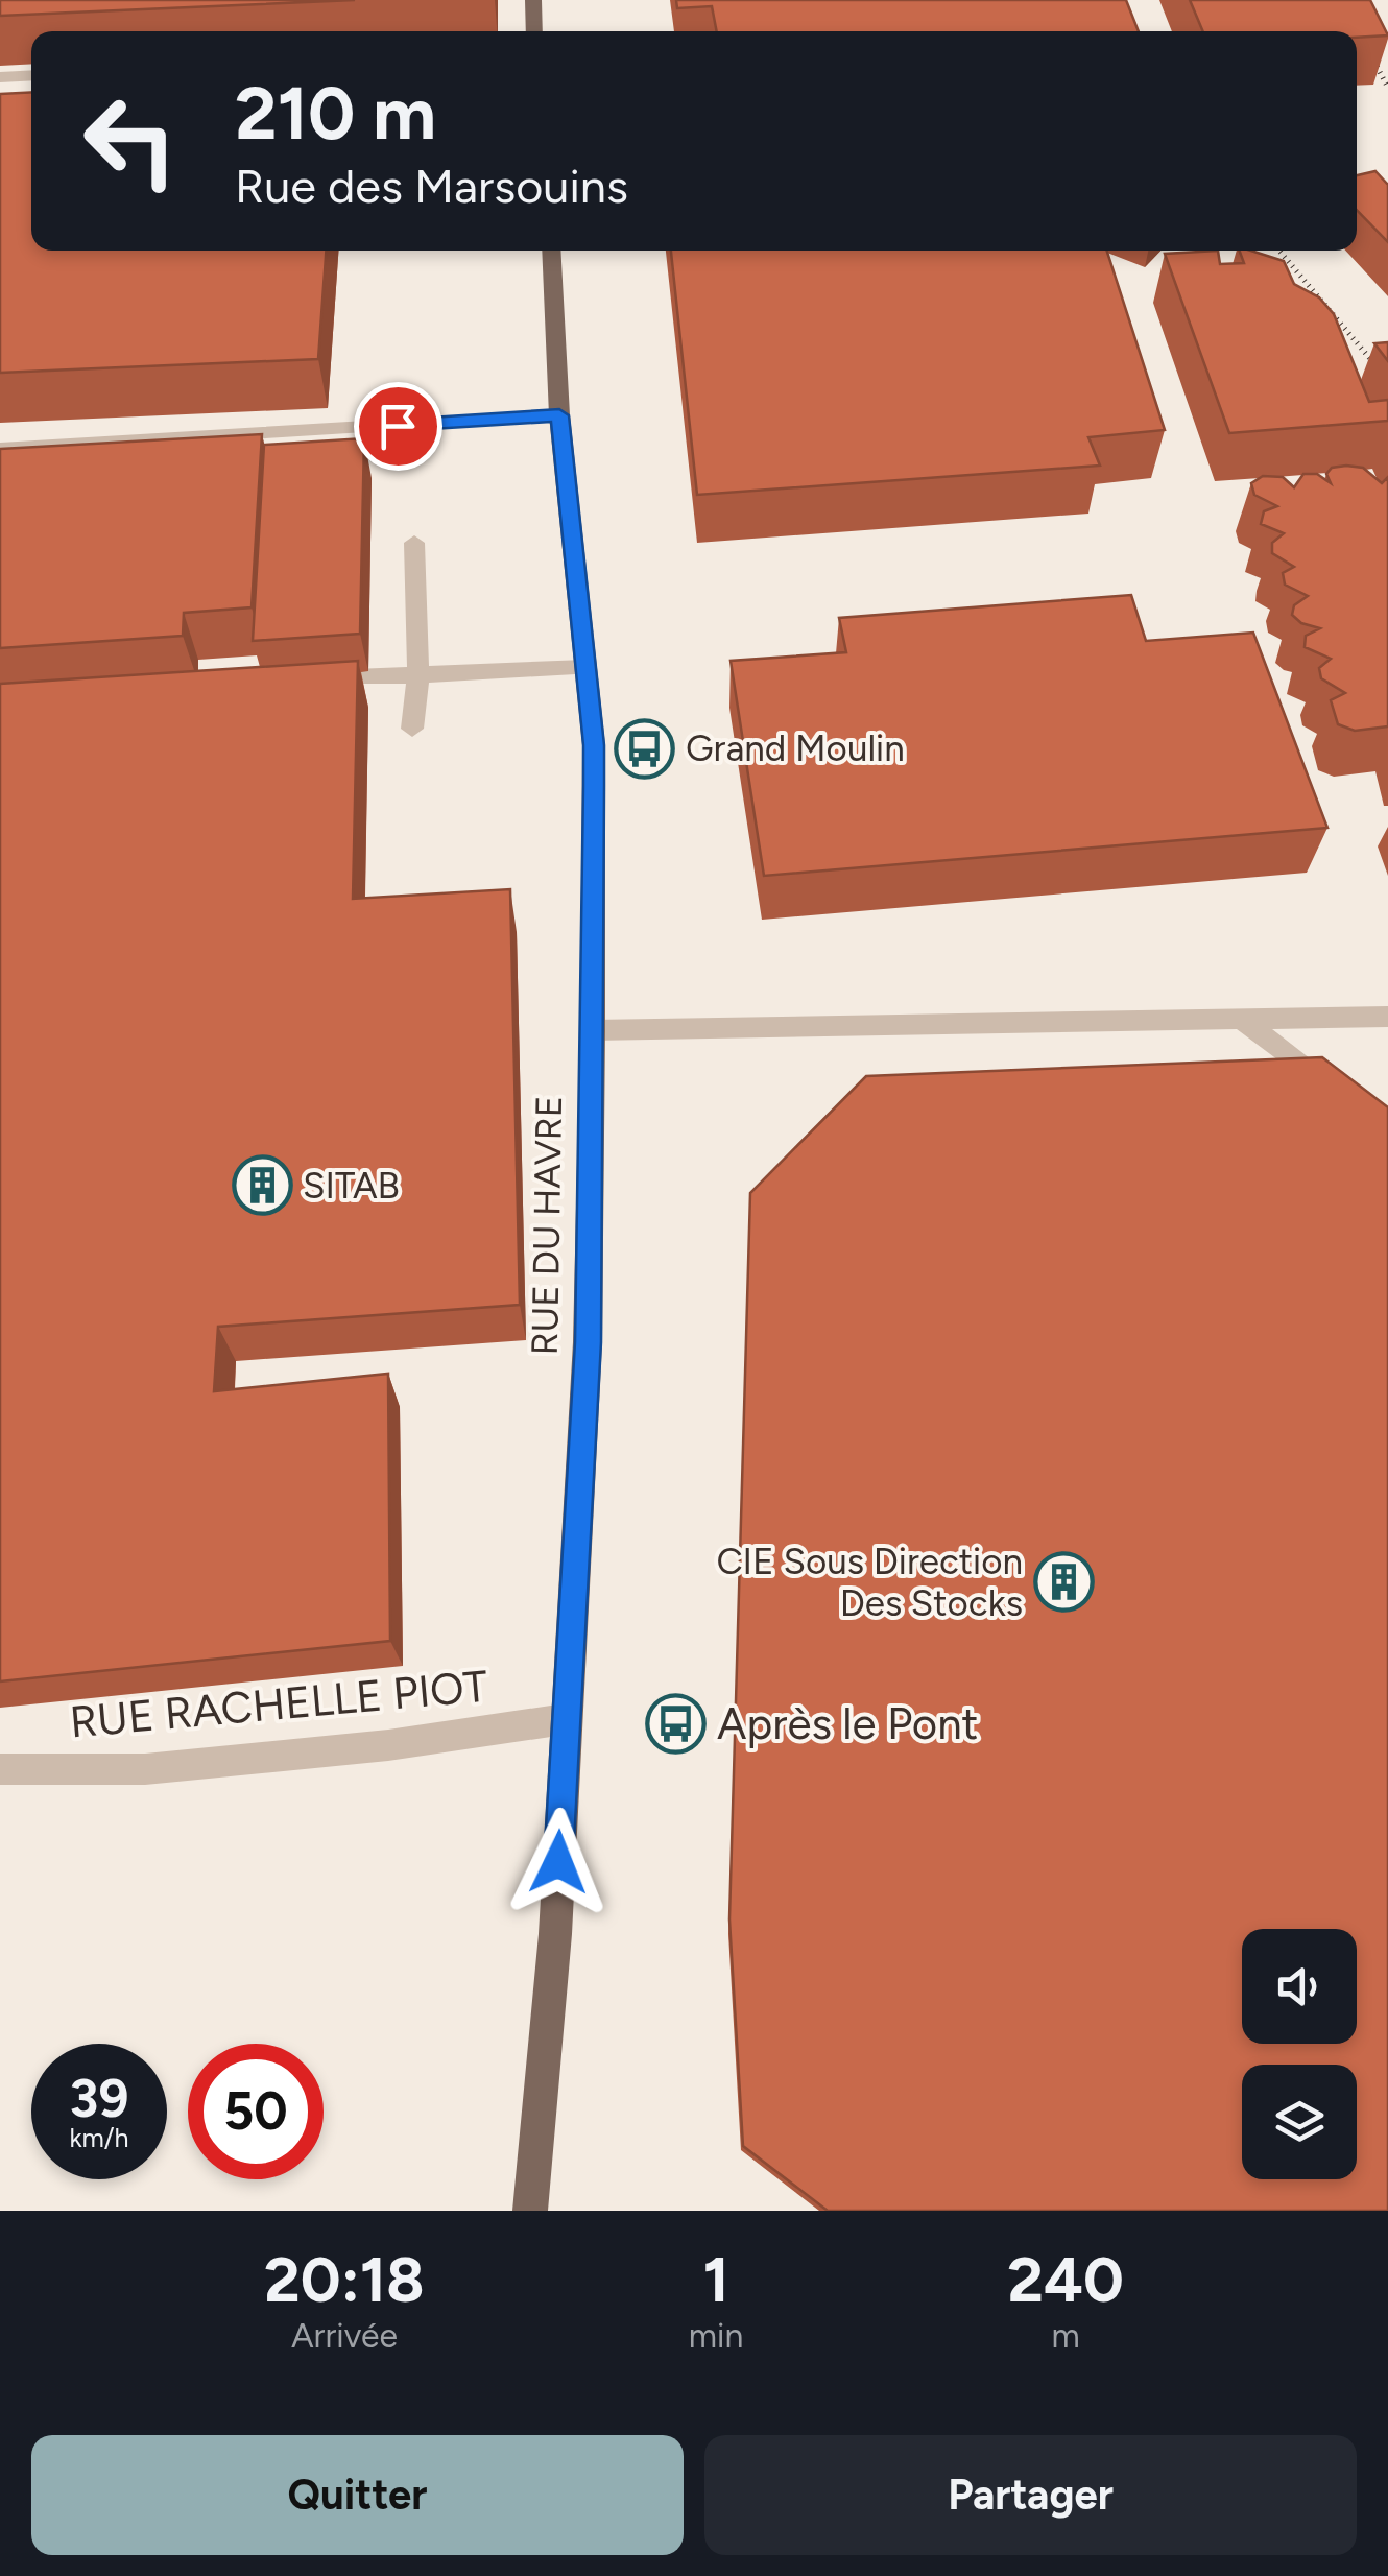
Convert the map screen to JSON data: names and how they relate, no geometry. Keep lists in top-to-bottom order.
{
  "streets": {
    "main road": ["RUE DU HAVRE"],
    "street": ["RUE RACHELLE PIOT"]
  },
  "crossings": [
    ["RUE DU HAVRE", "RUE RACHELLE PIOT"]
  ],
  "places": {
    "bus stop": ["Grand Moulin", "Après le Pont"],
    "building": ["SITAB", "CIE Sous Direction Des Stocks"]
  },
  "page": {
    "turn": ["210 m", "Rue des Marsouins"],
    "speed": "39 km/h",
    "limit": "50",
    "eta": [
      "20:18",
      "Arrivée",
      "1",
      "min",
      "240",
      "m"
    ],
    "buttons": ["Quitter", "Partager"]
  }
}
